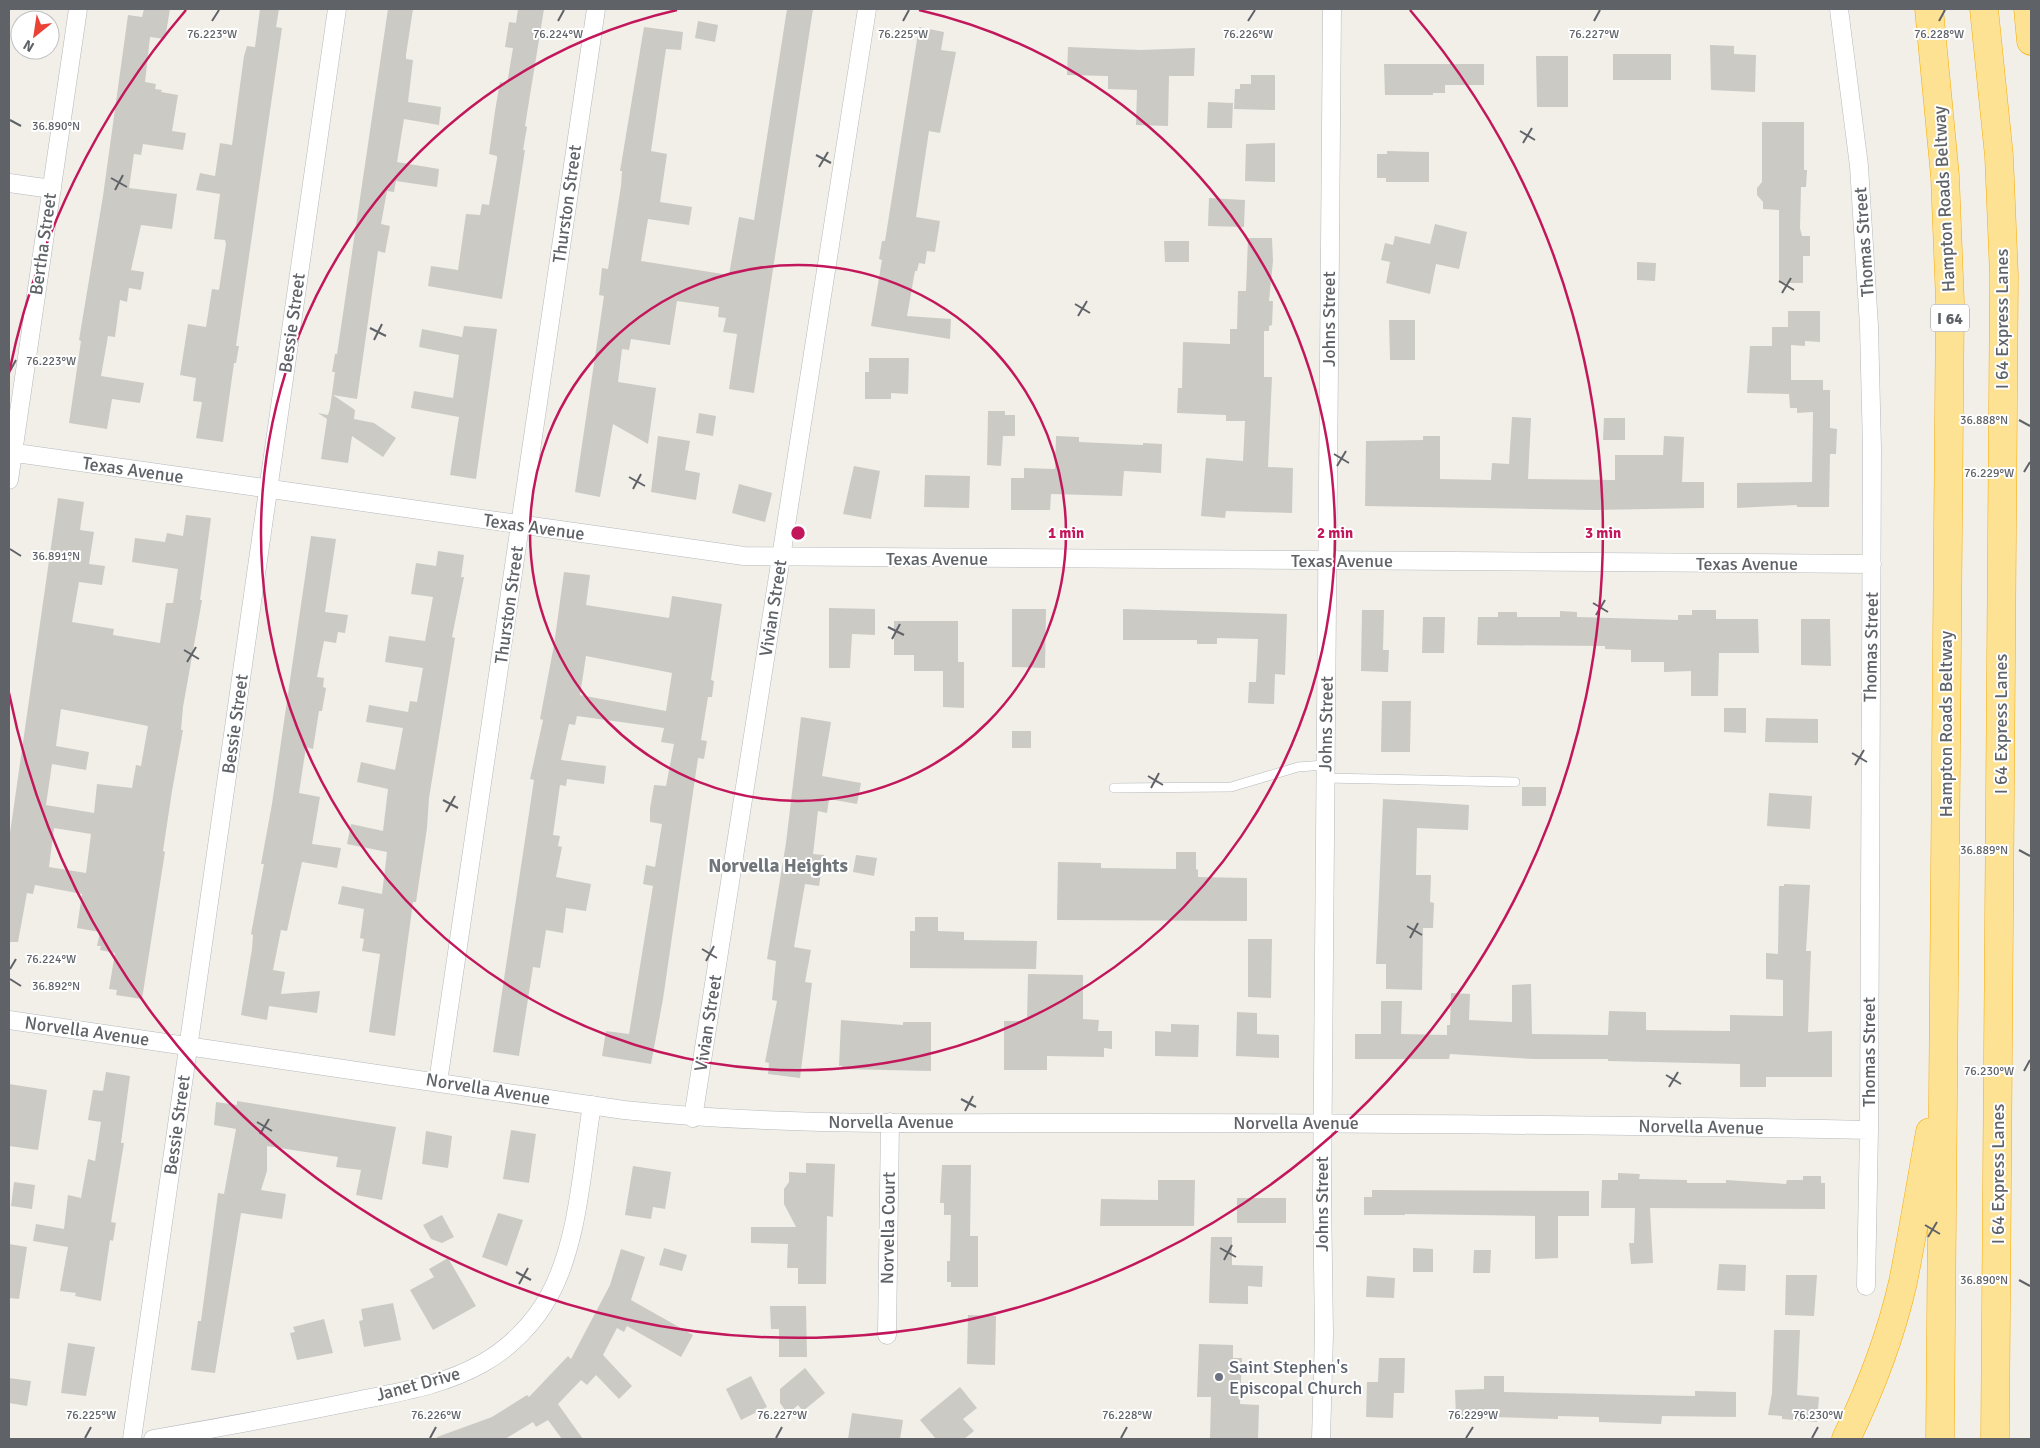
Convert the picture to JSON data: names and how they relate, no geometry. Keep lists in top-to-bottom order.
{
  "streets": {
    "highway": ["Hampton Roads Beltway", "I 64", "I 64 Express Lanes"],
    "street": [
      "Thurston Street",
      "Thomas Street",
      "Bertha Street",
      "Johns Street",
      "Bessie Street",
      "Texas Avenue",
      "Vivian Street",
      "Norvella Avenue",
      "Norvella Court",
      "Janet Drive"
    ]
  },
  "crossings": [
    ["Thurston Street", "Texas Avenue"],
    ["Thurston Street", "Norvella Avenue"],
    ["Thomas Street", "Texas Avenue"],
    ["Thomas Street", "Norvella Avenue"],
    ["Bertha Street", "Texas Avenue"],
    ["Johns Street", "Texas Avenue"],
    ["Johns Street", "Norvella Avenue"],
    ["Bessie Street", "Texas Avenue"],
    ["Bessie Street", "Norvella Avenue"],
    ["Texas Avenue", "Vivian Street"],
    ["Vivian Street", "Norvella Avenue"],
    ["Norvella Avenue", "Norvella Court"],
    ["Norvella Avenue", "Janet Drive"]
  ],
  "districts": ["Norvella Heights"],
  "places": ["Saint Stephen's Episcopal Church"],
  "north": "bottom left",
  "coordinates": [
    "76.223°W",
    "76.224°W",
    "76.225°W",
    "76.226°W",
    "76.227°W",
    "76.228°W",
    "36.890°N",
    "36.888°N",
    "76.229°W",
    "36.891°N",
    "36.889°N",
    "36.892°N",
    "76.230°W"
  ],
  "rings": ["1 min", "2 min", "3 min"]
}
